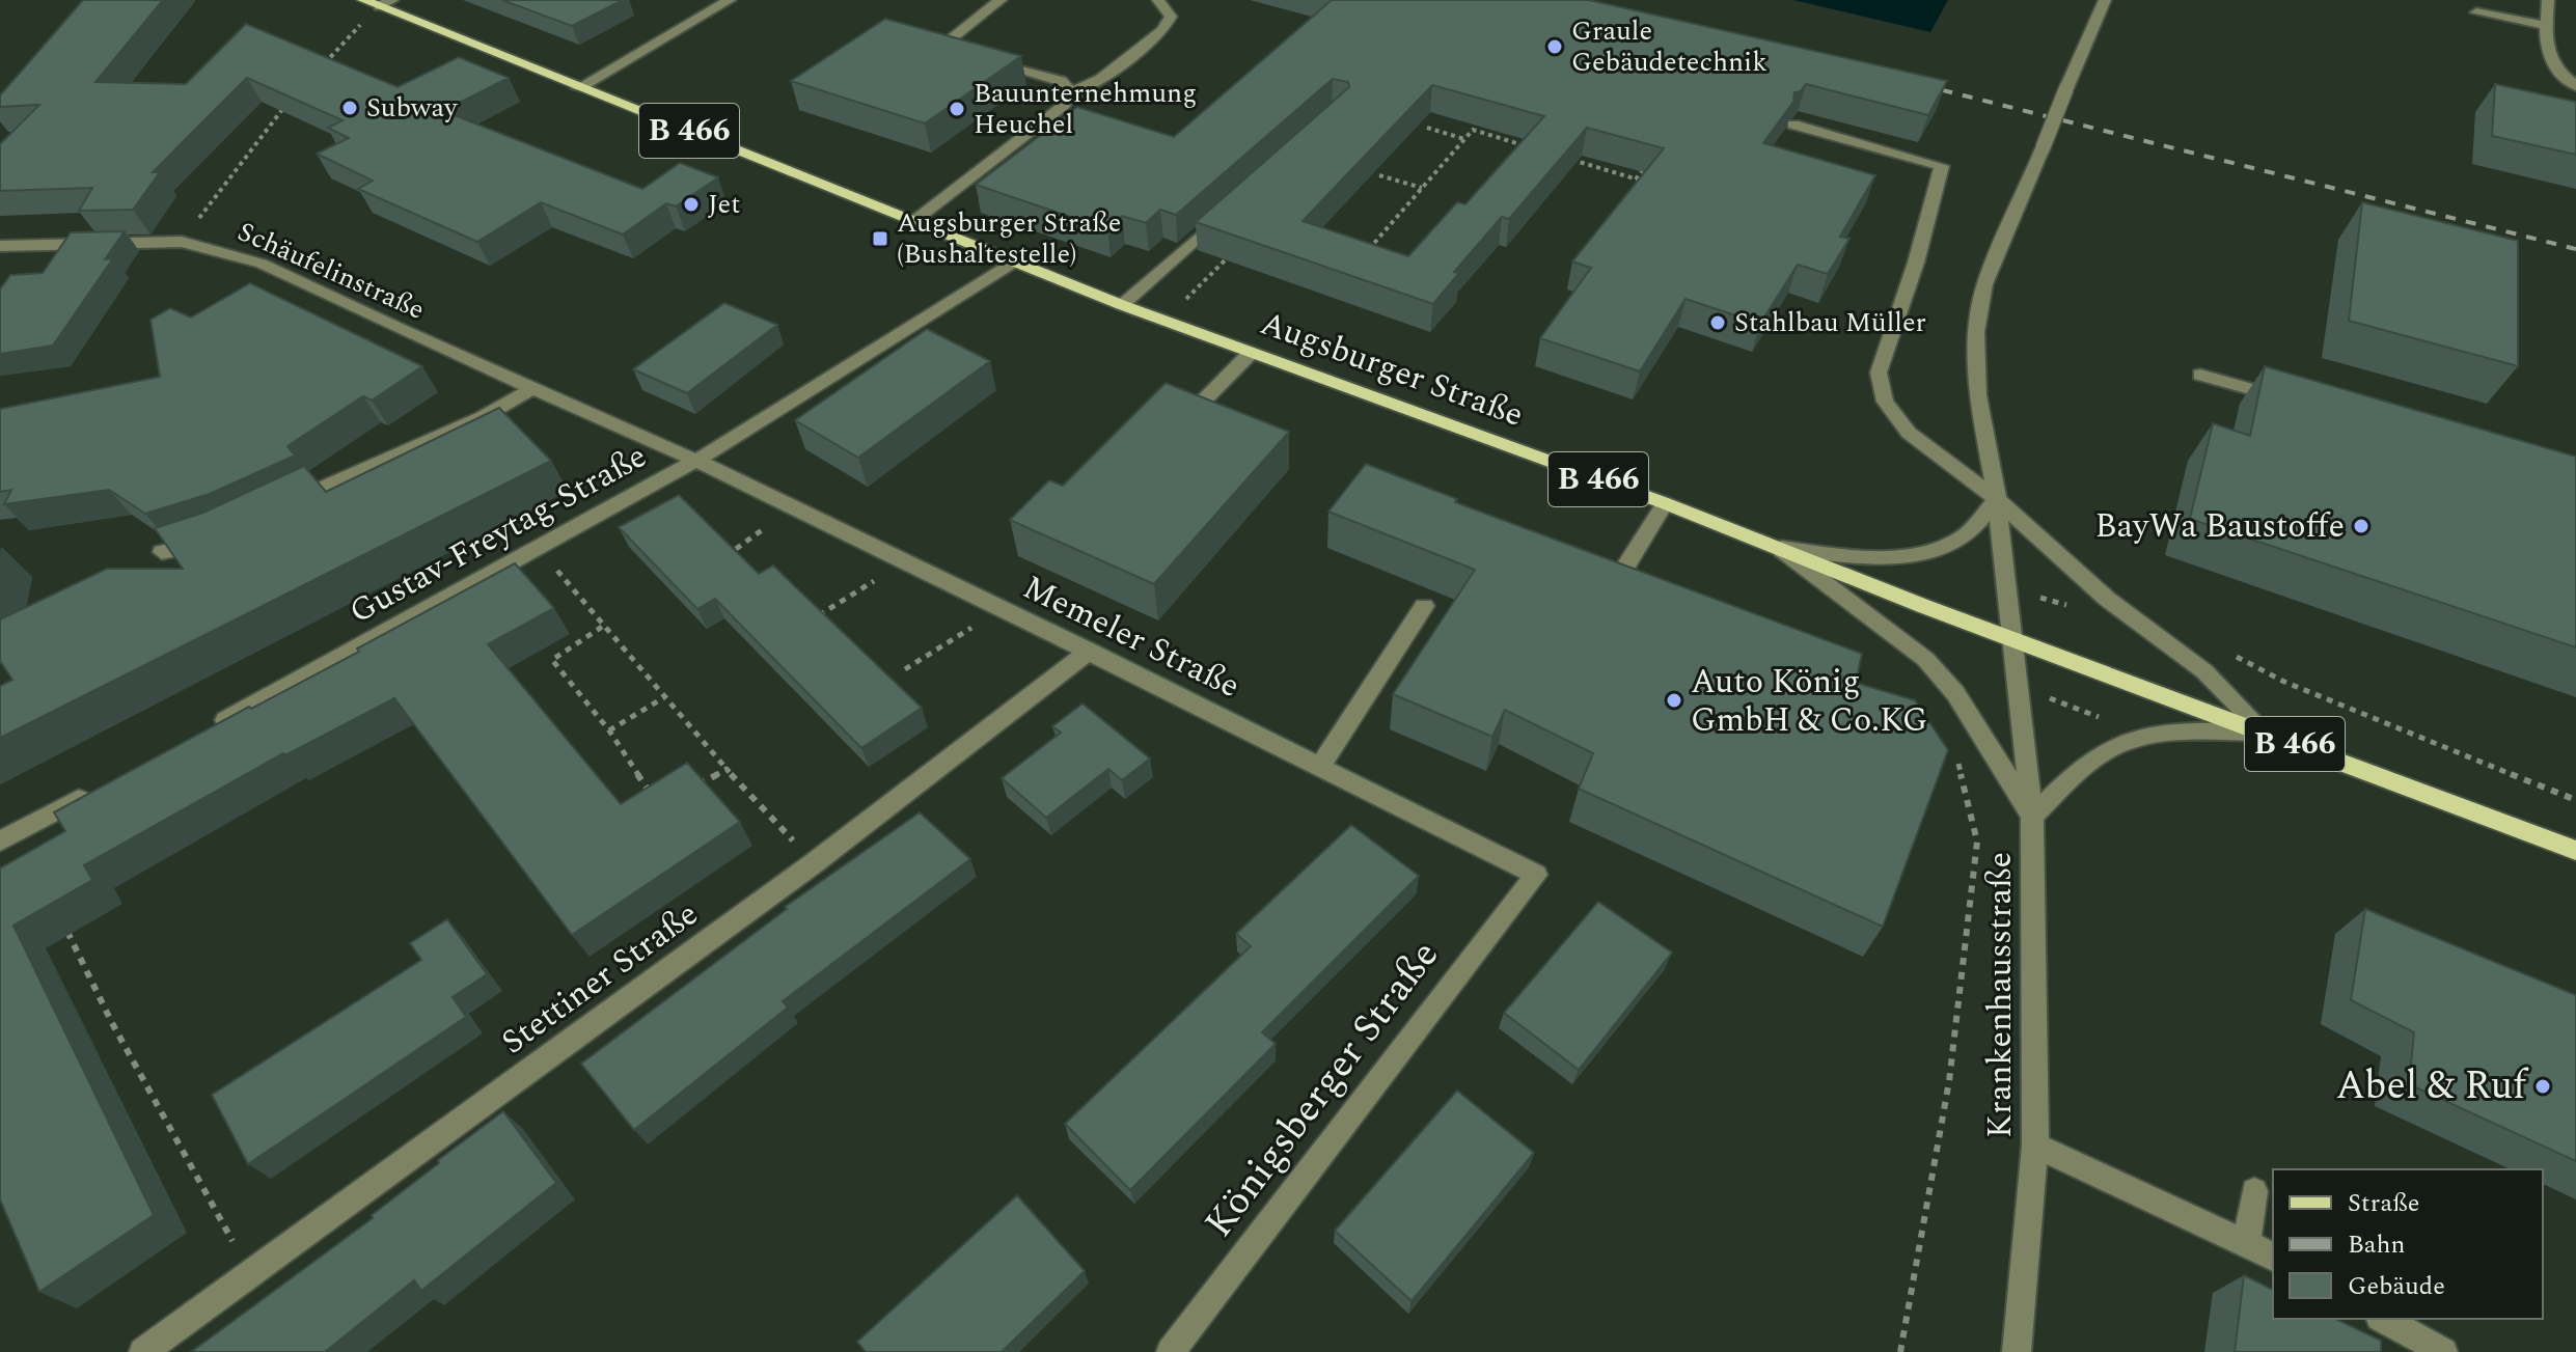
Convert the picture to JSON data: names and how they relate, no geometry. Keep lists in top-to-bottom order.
{
  "streets": {
    "main road": ["B 466", "Augsburger Straße"],
    "street": [
      "Schäufelinstraße",
      "Gustav-Freytag-Straße",
      "Memeler Straße",
      "Stettiner Straße",
      "Krankenhausstraße",
      "Königsberger Straße"
    ]
  },
  "crossings": [
    ["Schäufelinstraße", "Gustav-Freytag-Straße"],
    ["Schäufelinstraße", "Memeler Straße"],
    ["Augsburger Straße", "Gustav-Freytag-Straße"],
    ["Augsburger Straße", "Krankenhausstraße"],
    ["Gustav-Freytag-Straße", "Memeler Straße"],
    ["Memeler Straße", "Stettiner Straße"],
    ["Memeler Straße", "Königsberger Straße"]
  ],
  "places": {
    "other": [
      "Graule Gebäudetechnik",
      "Subway",
      "Bauunternehmung Heuchel",
      "Jet",
      "Stahlbau Müller",
      "BayWa Baustoffe",
      "Auto König GmbH & Co.KG",
      "Abel & Ruf"
    ],
    "transit": ["Augsburger Straße (Bushaltestelle)"]
  },
  "legend": ["Straße", "Bahn", "Gebäude"]
}
